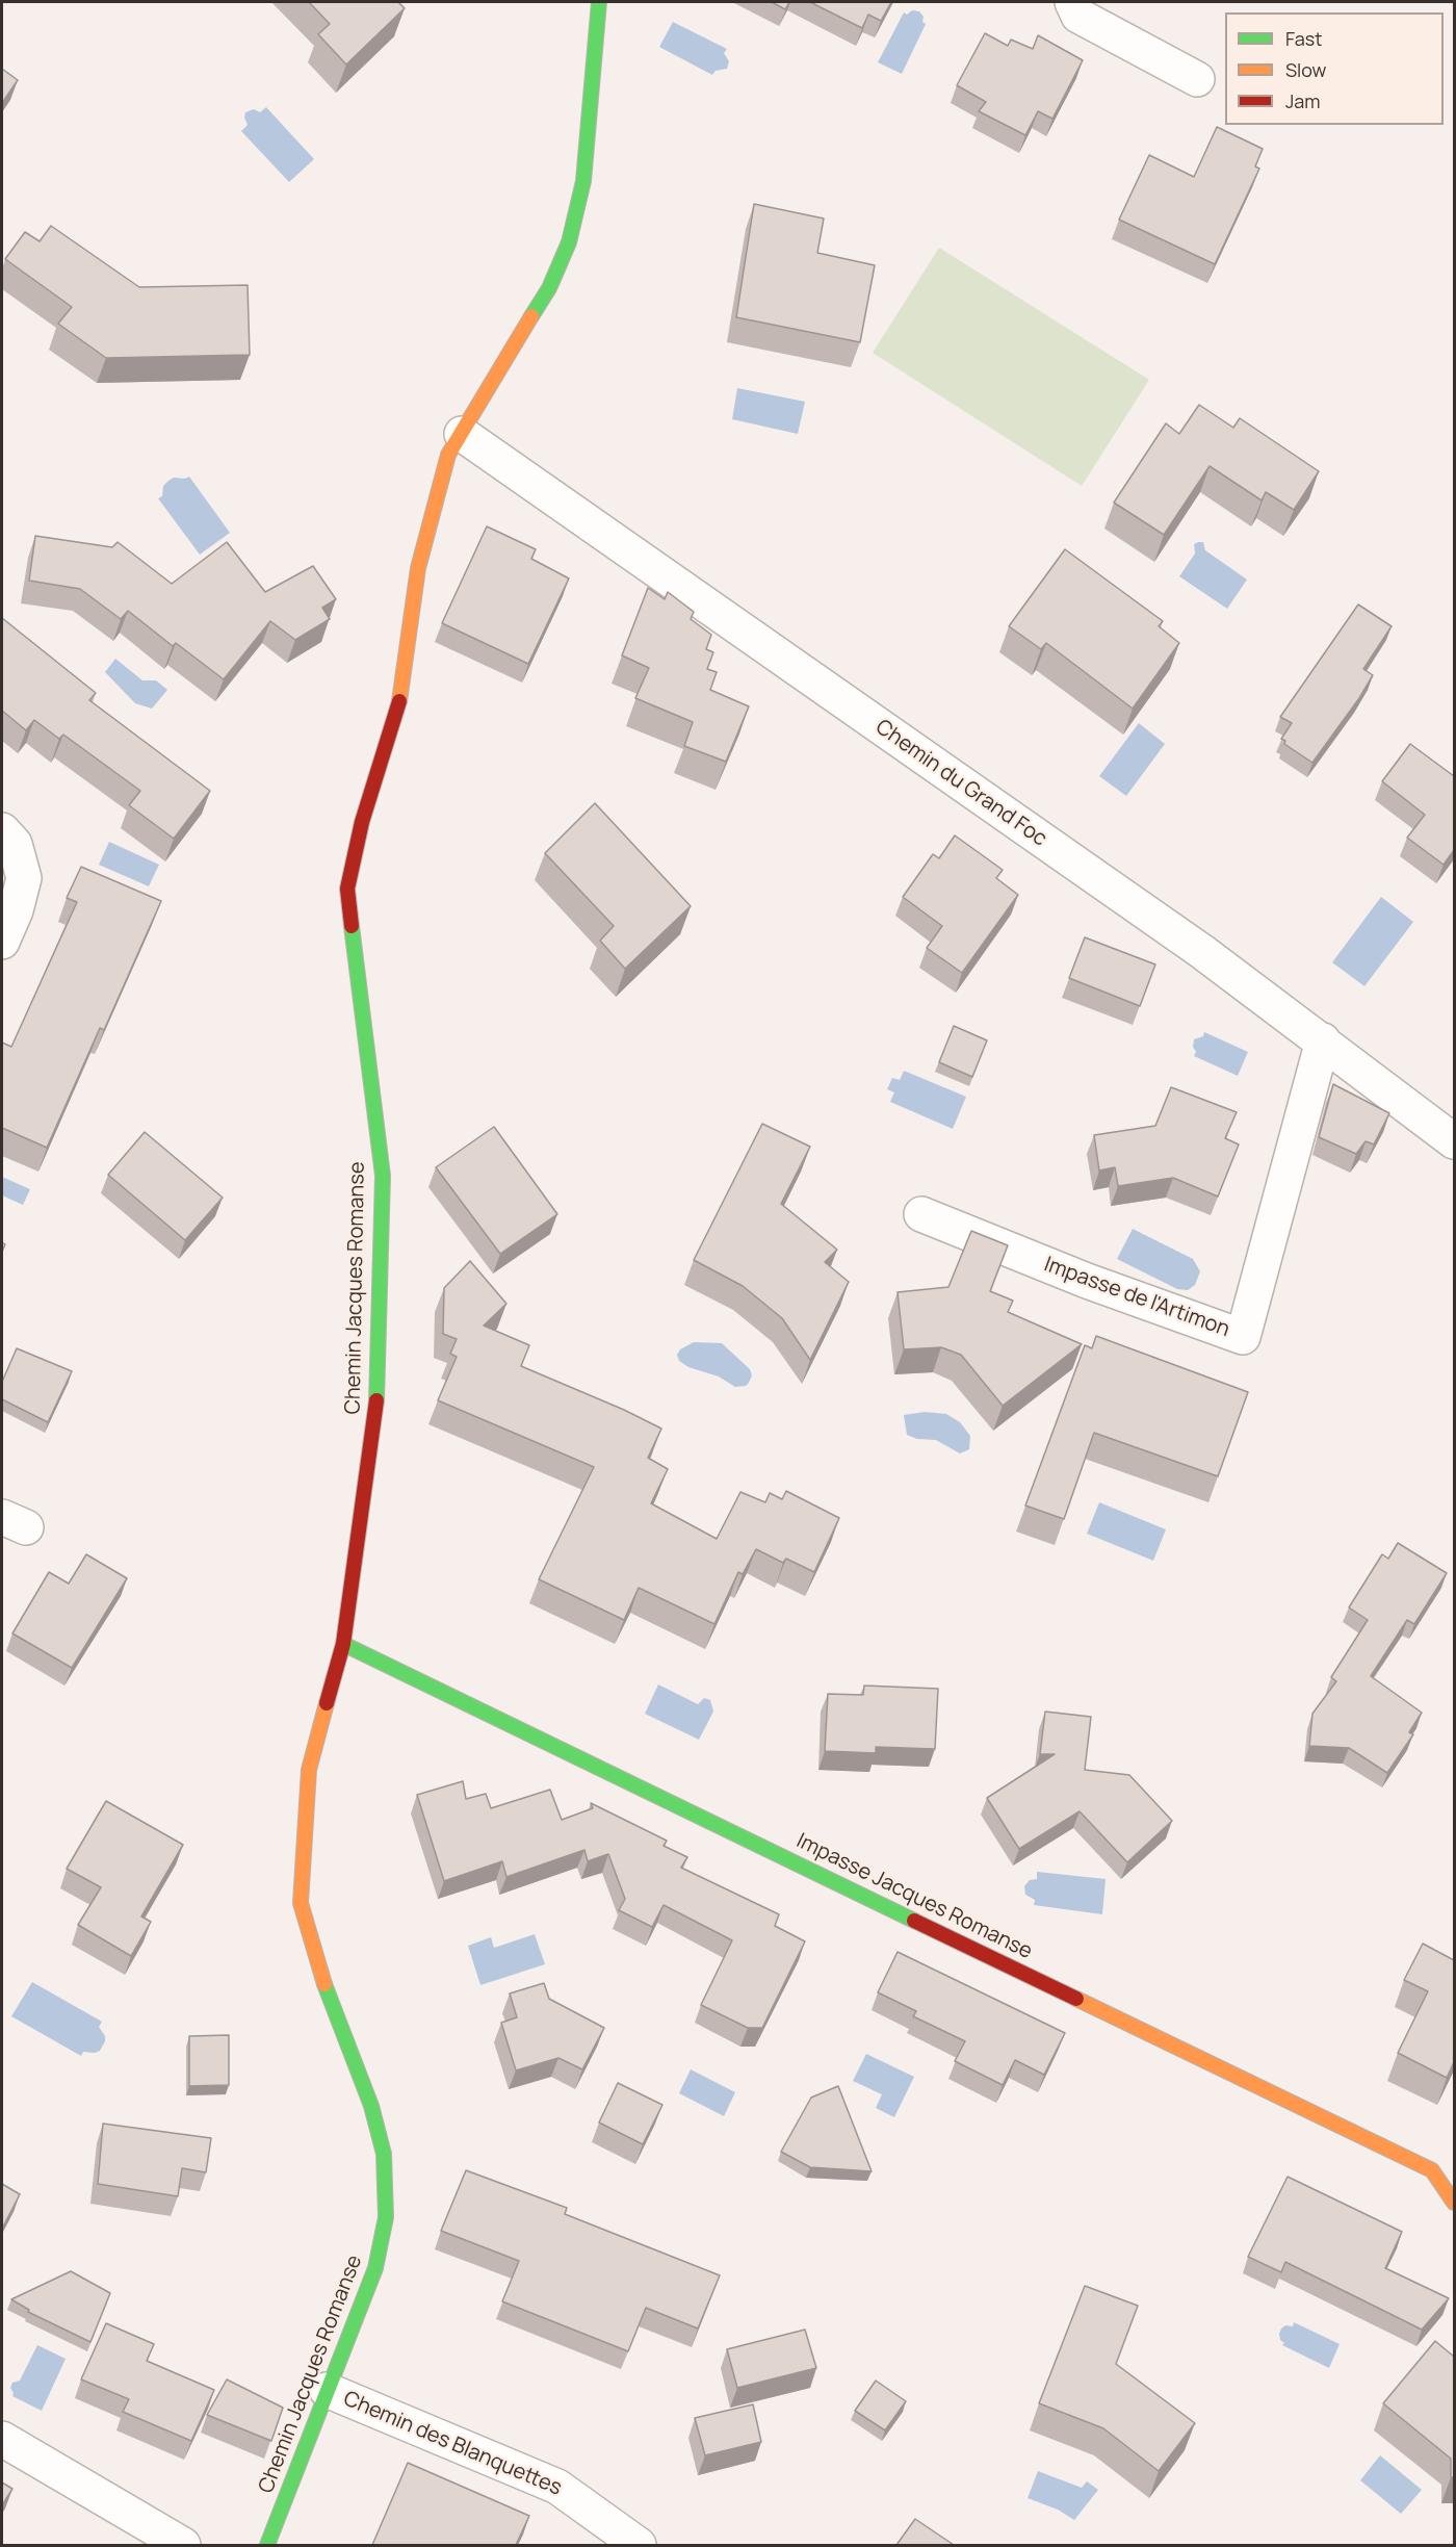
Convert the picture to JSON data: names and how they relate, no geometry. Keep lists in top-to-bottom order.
{
  "streets": {
    "street": [
      "Chemin du Grand Foc",
      "Chemin Jacques Romanse",
      "Impasse de l'Artimon",
      "Impasse Jacques Romanse",
      "Chemin des Blanquettes"
    ]
  },
  "crossings": [
    ["Chemin du Grand Foc", "Chemin Jacques Romanse"],
    ["Chemin du Grand Foc", "Impasse de l'Artimon"],
    ["Chemin Jacques Romanse", "Impasse Jacques Romanse"],
    ["Chemin Jacques Romanse", "Chemin des Blanquettes"]
  ],
  "legend": ["Fast", "Slow", "Jam"]
}
